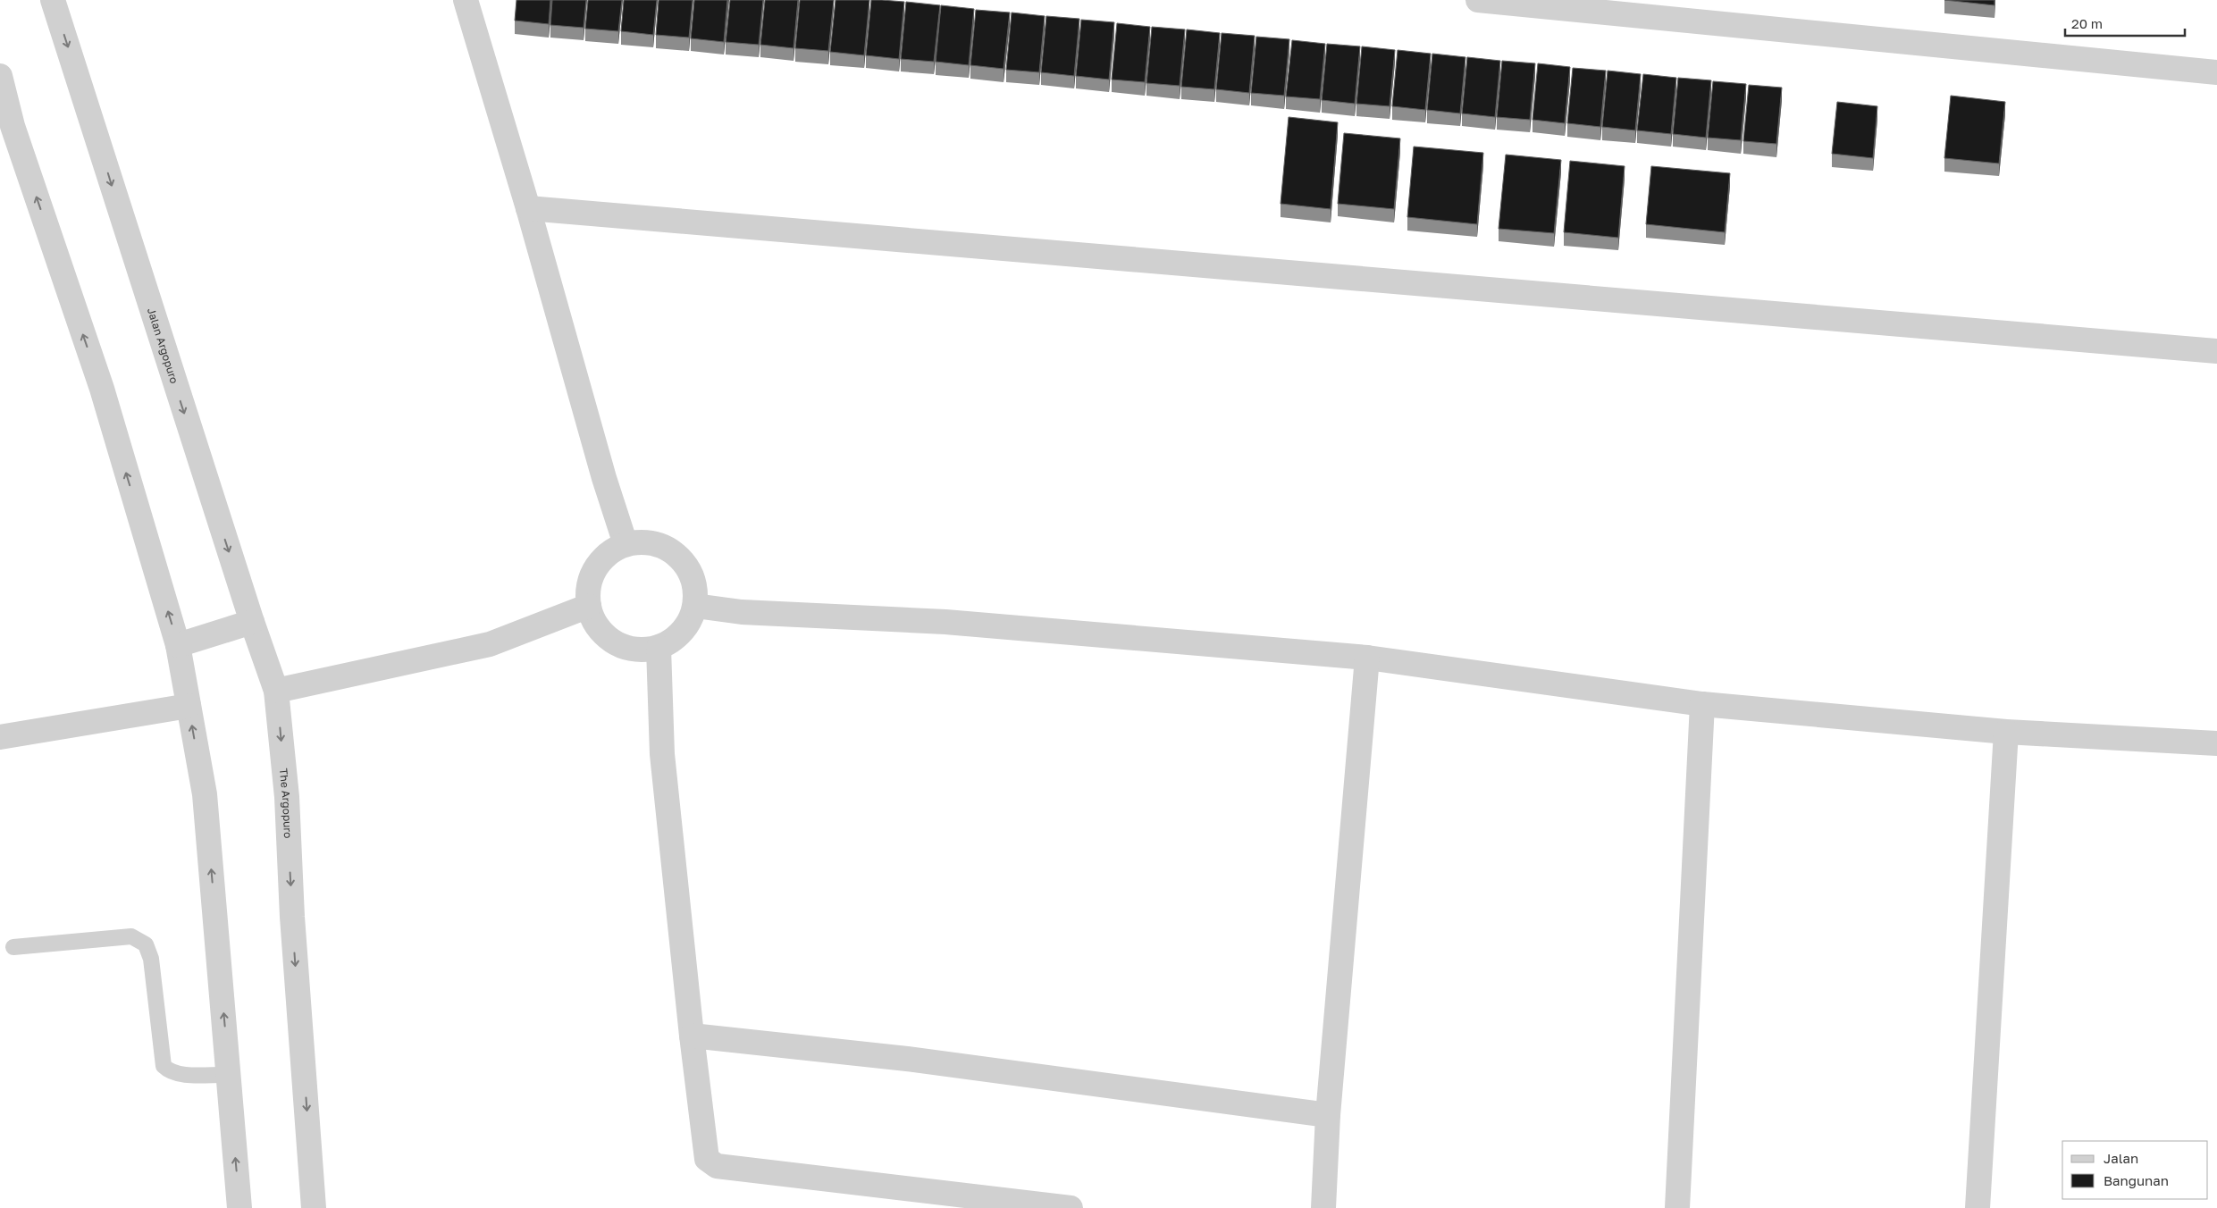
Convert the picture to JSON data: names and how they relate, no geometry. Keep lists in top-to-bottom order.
{
  "streets": {
    "street": ["Jalan Argopuro", "The Argopuro"]
  },
  "crossings": [
    ["Jalan Argopuro", "The Argopuro"]
  ],
  "legend": ["Jalan", "Bangunan"],
  "scale_bar": "20 m"
}
